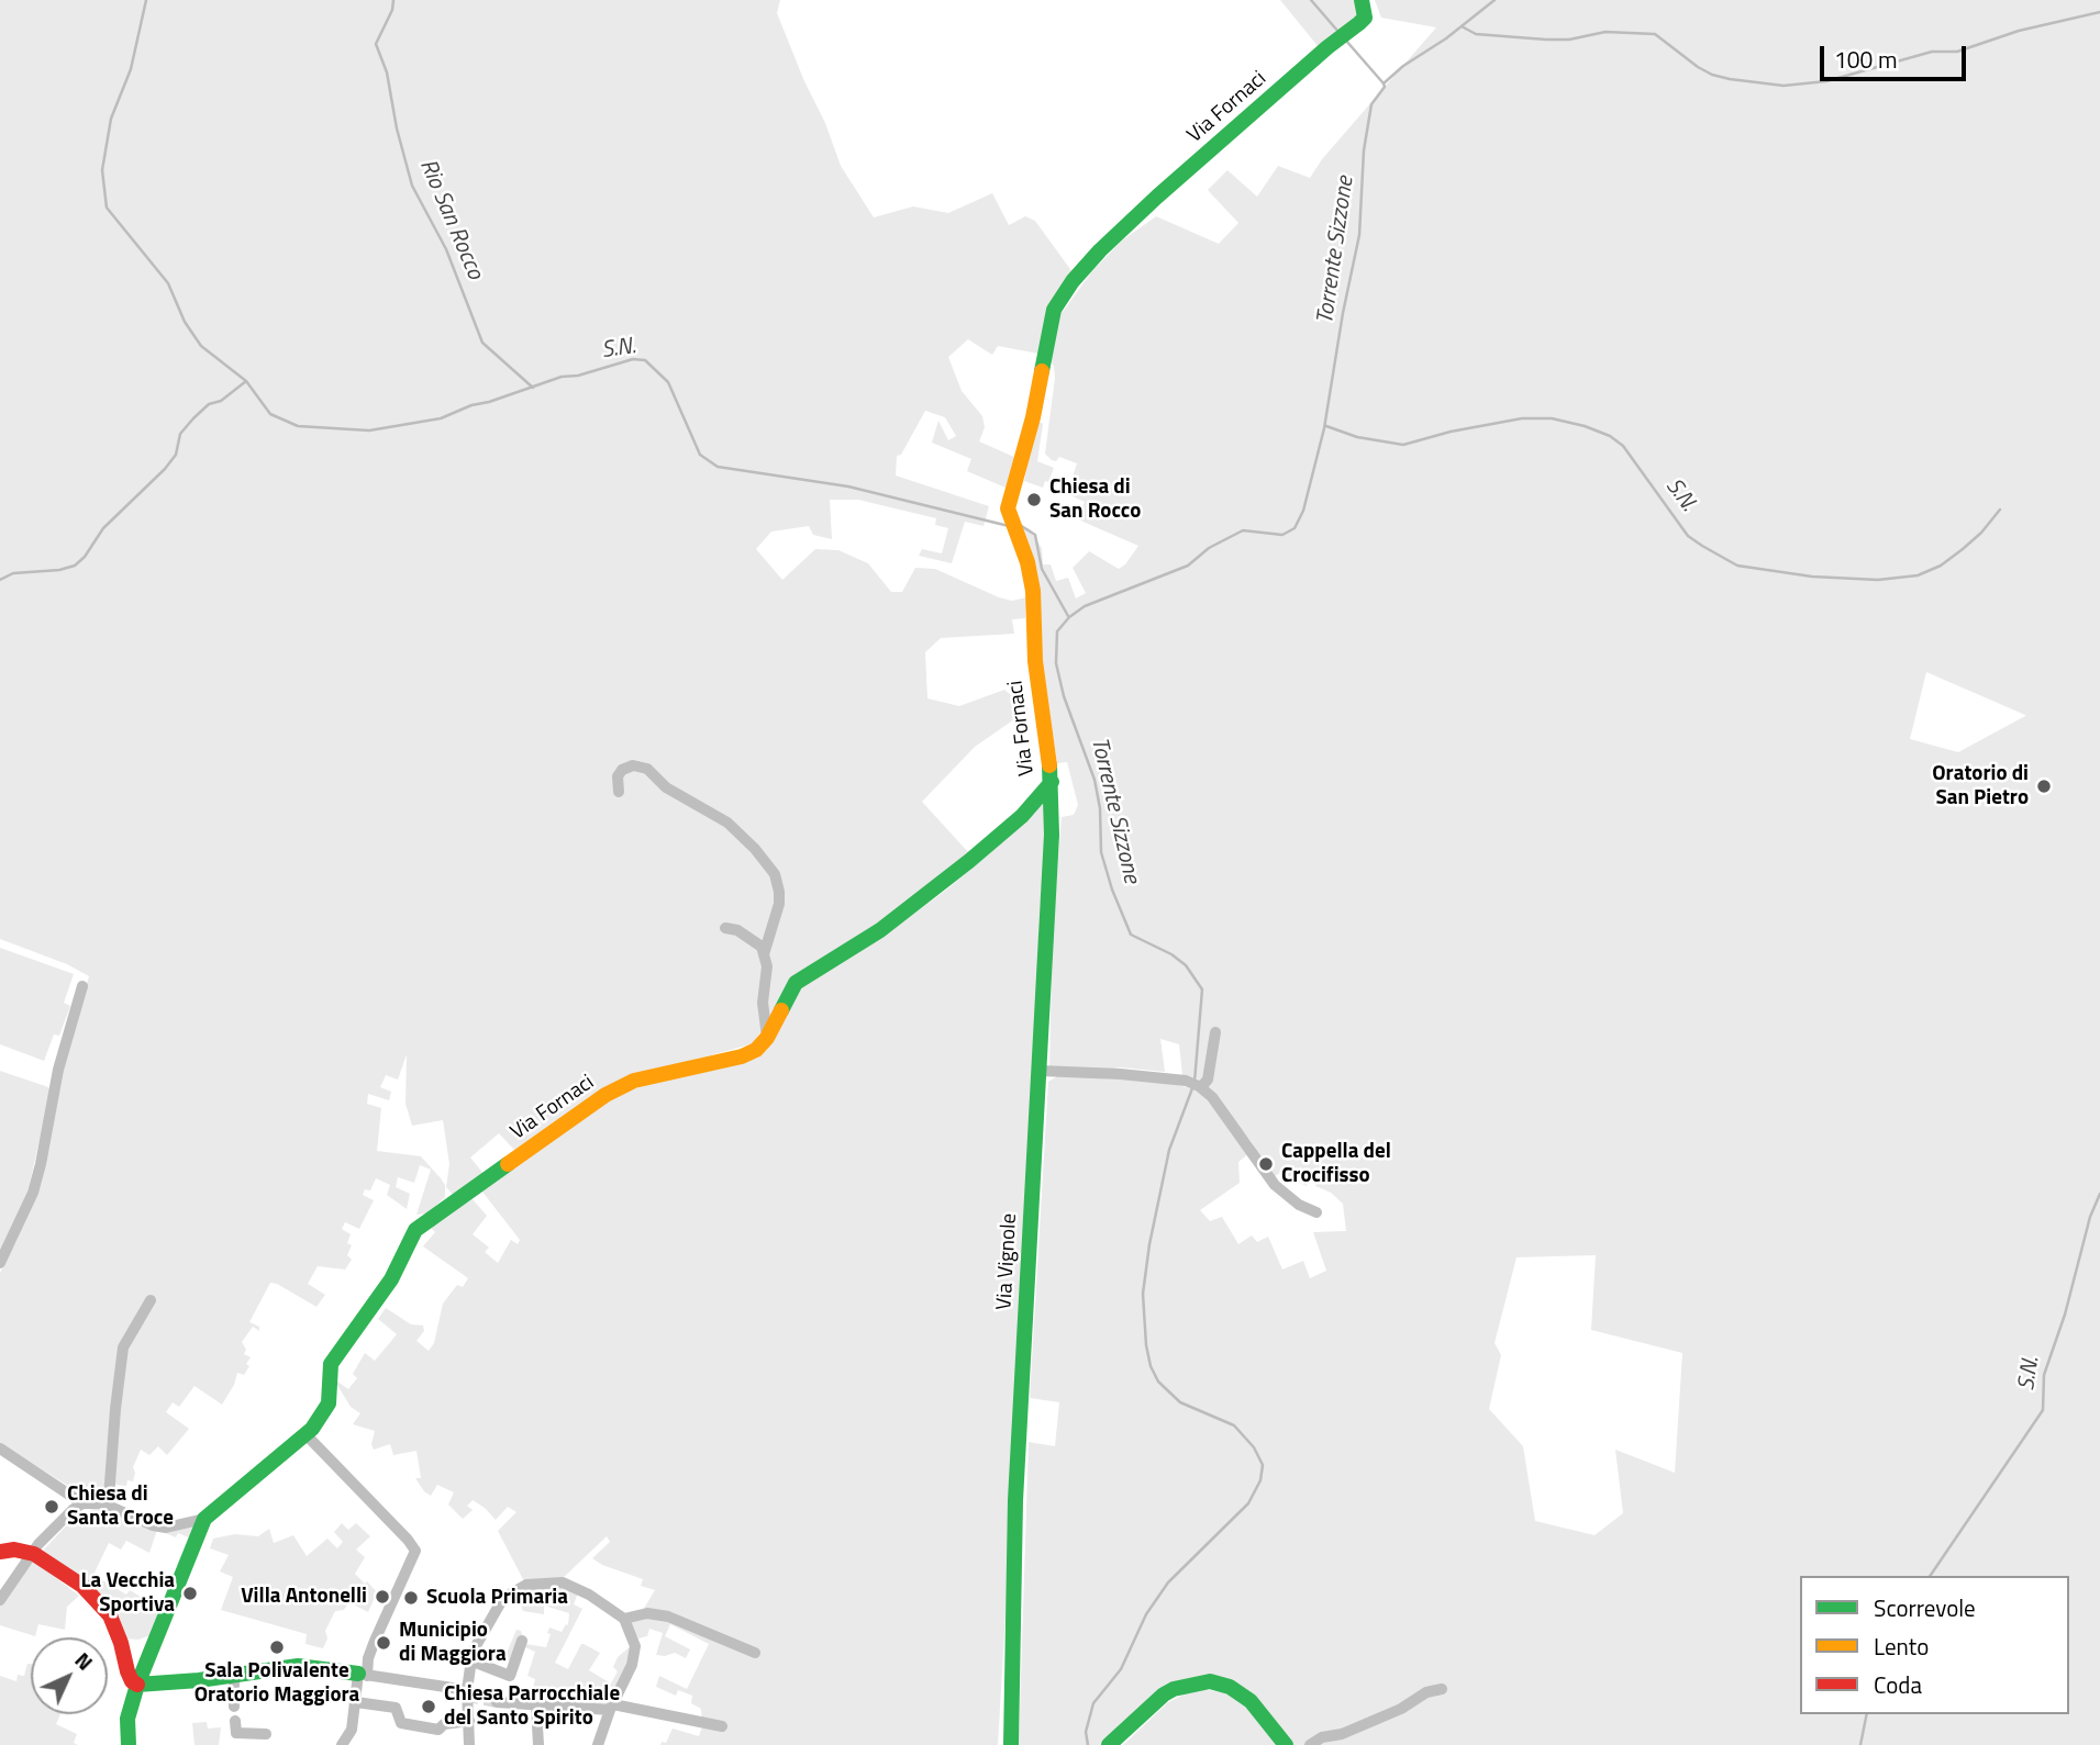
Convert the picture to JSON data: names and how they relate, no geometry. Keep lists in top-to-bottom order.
{
  "streets": {
    "street": ["Via Fornaci", "Via Vignole"]
  },
  "crossings": [
    ["Via Fornaci", "Via Vignole"]
  ],
  "water": ["Rio San Rocco", "Torrente Sizzone", "S.N."],
  "places": [
    "Chiesa di San Rocco",
    "Oratorio di San Pietro",
    "Cappella del Crocifisso",
    "Chiesa di Santa Croce",
    "La Vecchia Sportiva",
    "Villa Antonelli",
    "Scuola Primaria",
    "Municipio di Maggiora",
    "Sala Polivalente Oratorio Maggiora",
    "Chiesa Parrocchiale del Santo Spirito"
  ],
  "legend": ["Scorrevole", "Lento", "Coda"],
  "scale_bar": "100 m",
  "north": "top right"
}
